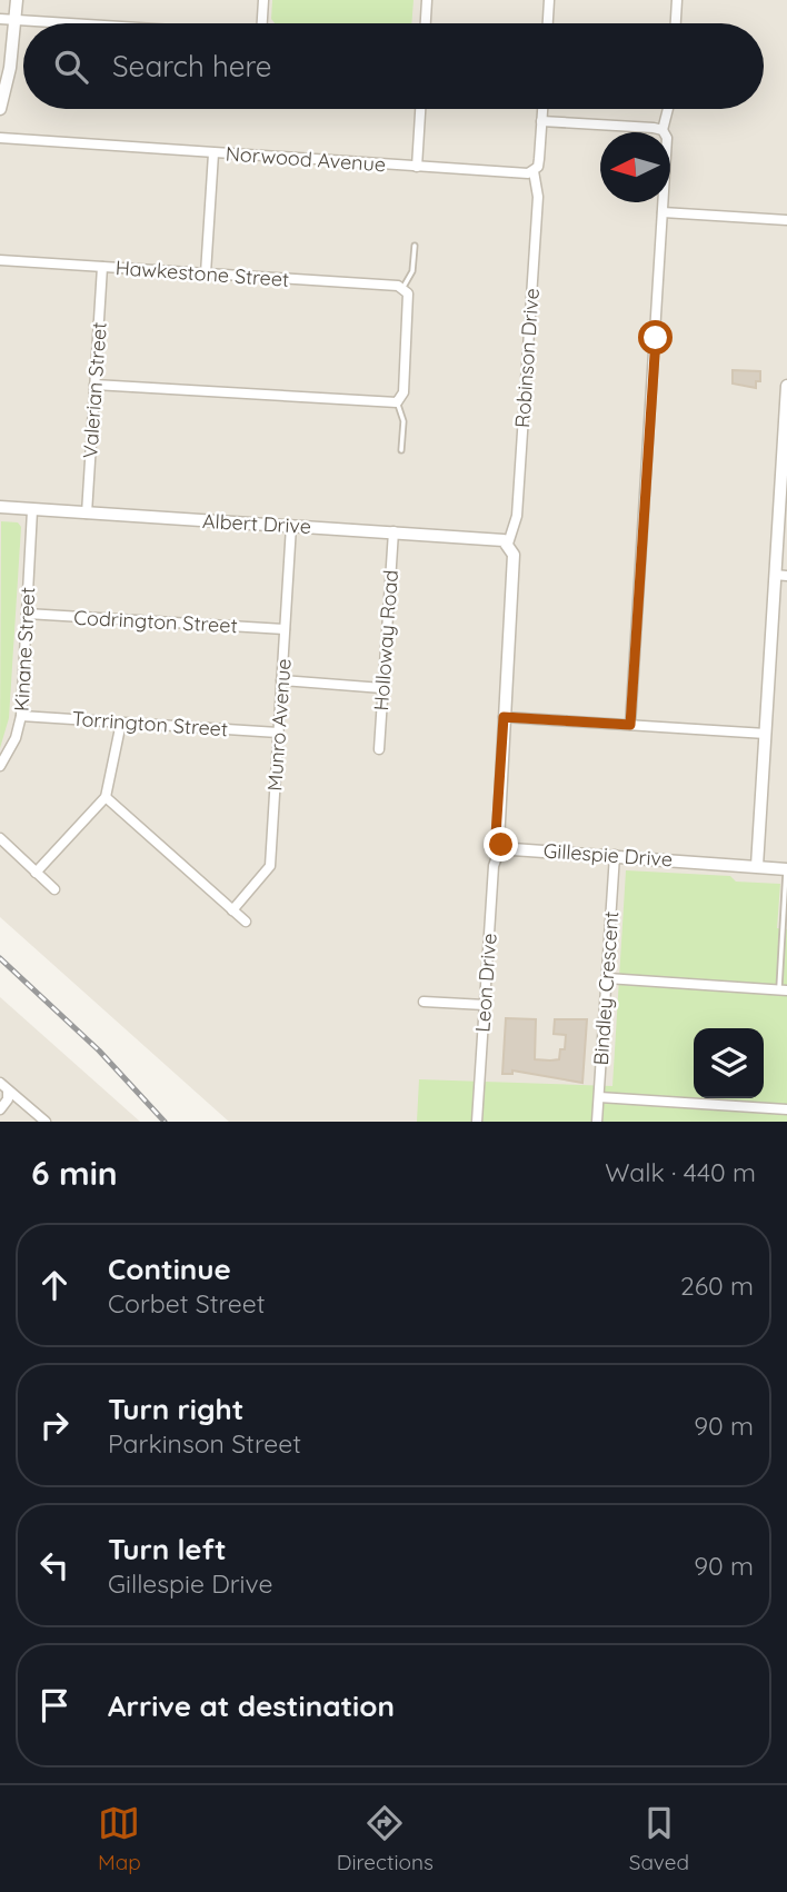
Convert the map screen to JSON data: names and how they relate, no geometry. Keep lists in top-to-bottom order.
{
  "streets": {
    "street": [
      "Norwood Avenue",
      "Hawkestone Street",
      "Robinson Drive",
      "Valerian Street",
      "Albert Drive",
      "Codrington Street",
      "Holloway Road",
      "Kinane Street",
      "Torrington Street",
      "Munro Avenue",
      "Gillespie Drive",
      "Leon Drive",
      "Bindley Crescent"
    ]
  },
  "crossings": [
    ["Norwood Avenue", "Robinson Drive"],
    ["Hawkestone Street", "Valerian Street"],
    ["Robinson Drive", "Albert Drive"],
    ["Valerian Street", "Albert Drive"],
    ["Albert Drive", "Holloway Road"],
    ["Albert Drive", "Kinane Street"],
    ["Albert Drive", "Munro Avenue"],
    ["Codrington Street", "Kinane Street"],
    ["Codrington Street", "Munro Avenue"],
    ["Kinane Street", "Torrington Street"],
    ["Torrington Street", "Munro Avenue"],
    ["Gillespie Drive", "Leon Drive"],
    ["Gillespie Drive", "Bindley Crescent"]
  ],
  "north": "left",
  "page": {
    "search": "Search here",
    "heading": ["6 min", "Walk · 440 m"],
    "list": [
      ["Continue", "Corbet Street", "260 m"],
      ["Turn right", "Parkinson Street", "90 m"],
      ["Turn left", "Gillespie Drive", "90 m"],
      "Arrive at destination"
    ],
    "nav": ["Map", "Directions", "Saved"]
  }
}
